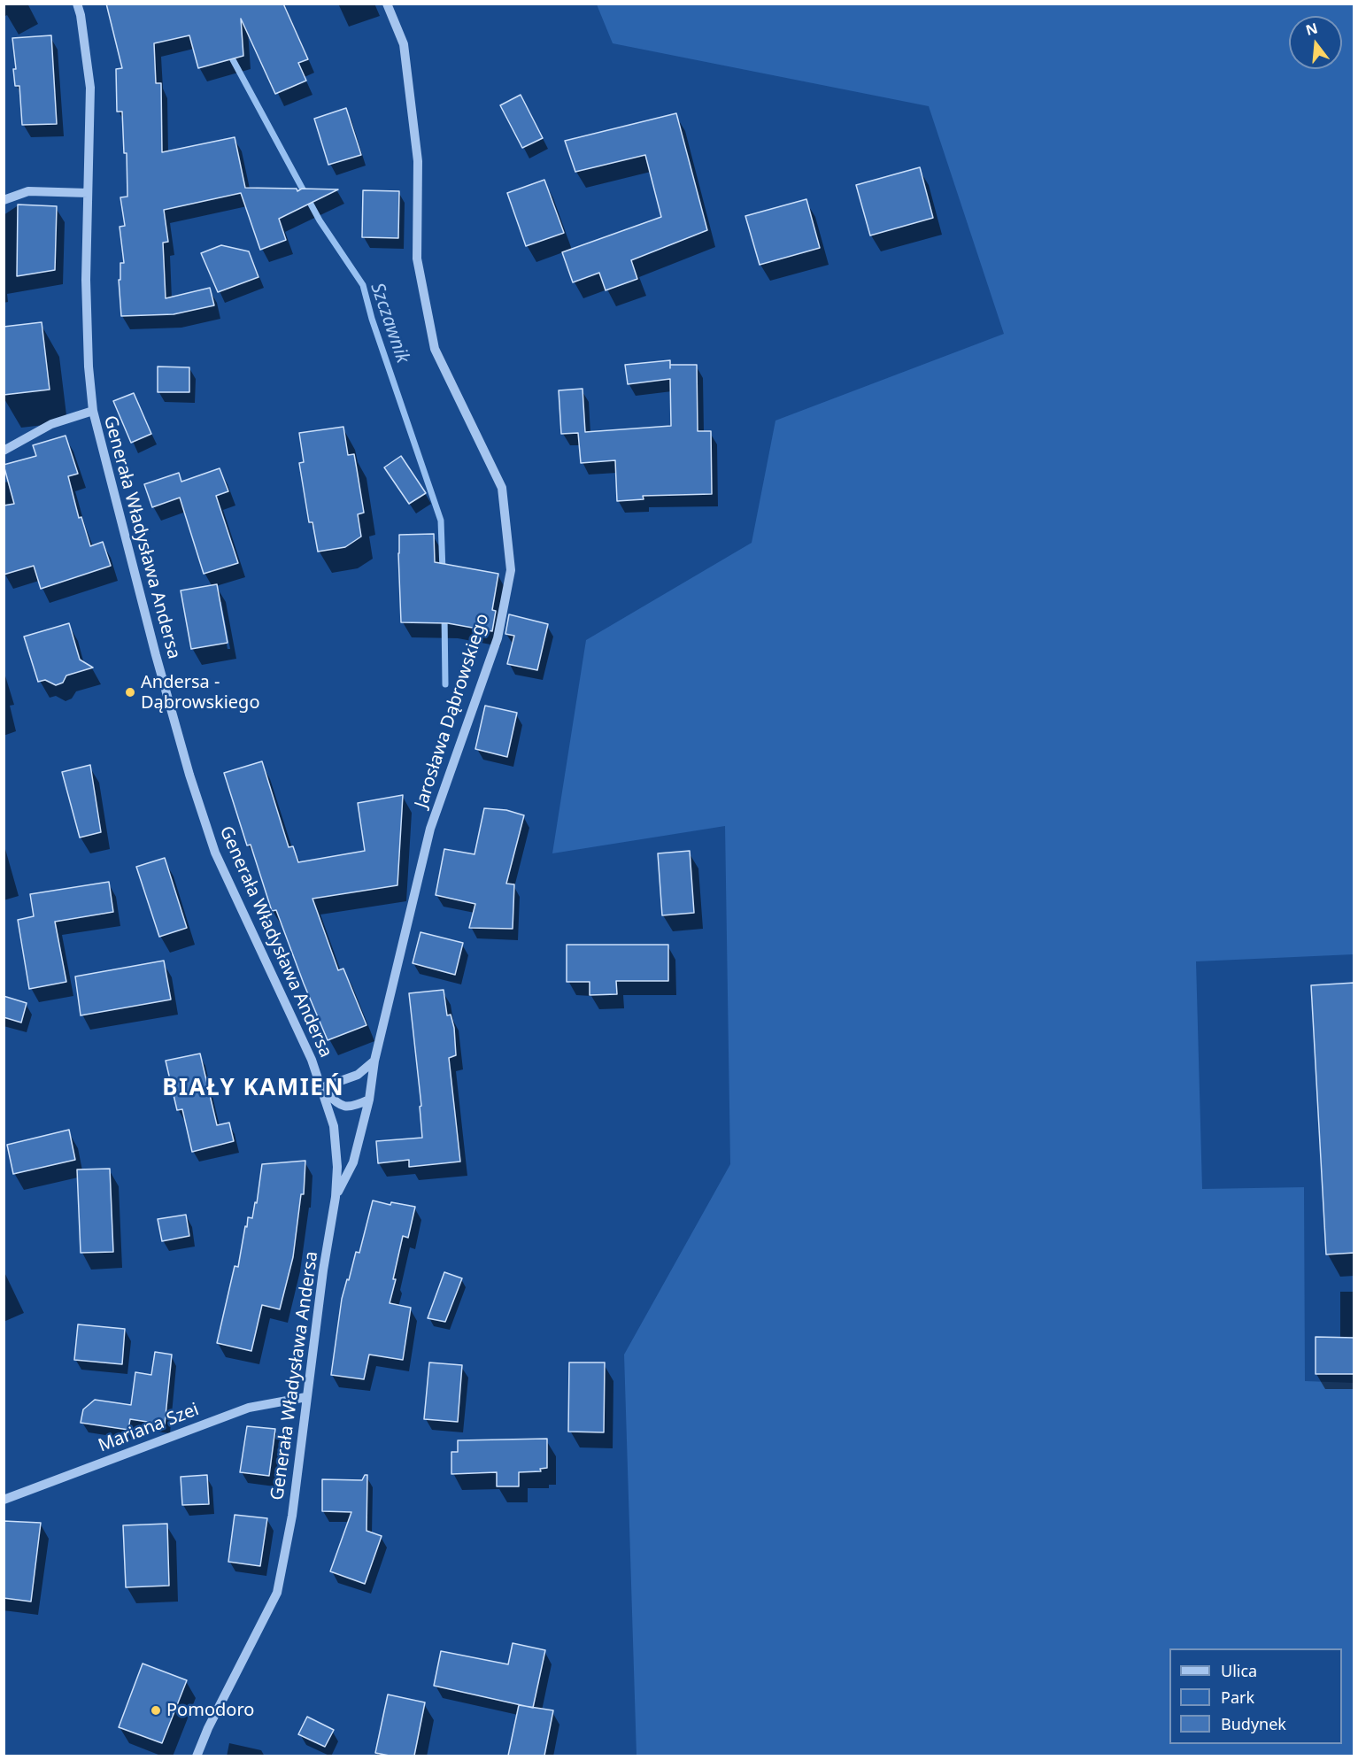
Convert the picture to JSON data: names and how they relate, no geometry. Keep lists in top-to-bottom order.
{
  "streets": {
    "street": ["Generała Władysława Andersa", "Jarosława Dąbrowskiego", "Mariana Szei"]
  },
  "crossings": [
    ["Generała Władysława Andersa", "Jarosława Dąbrowskiego"],
    ["Generała Władysława Andersa", "Mariana Szei"]
  ],
  "districts": ["BIAŁY KAMIEŃ"],
  "water": ["Szczawnik"],
  "places": ["Andersa - Dąbrowskiego", "Pomodoro"],
  "legend": ["Ulica", "Park", "Budynek"],
  "north": "top"
}
